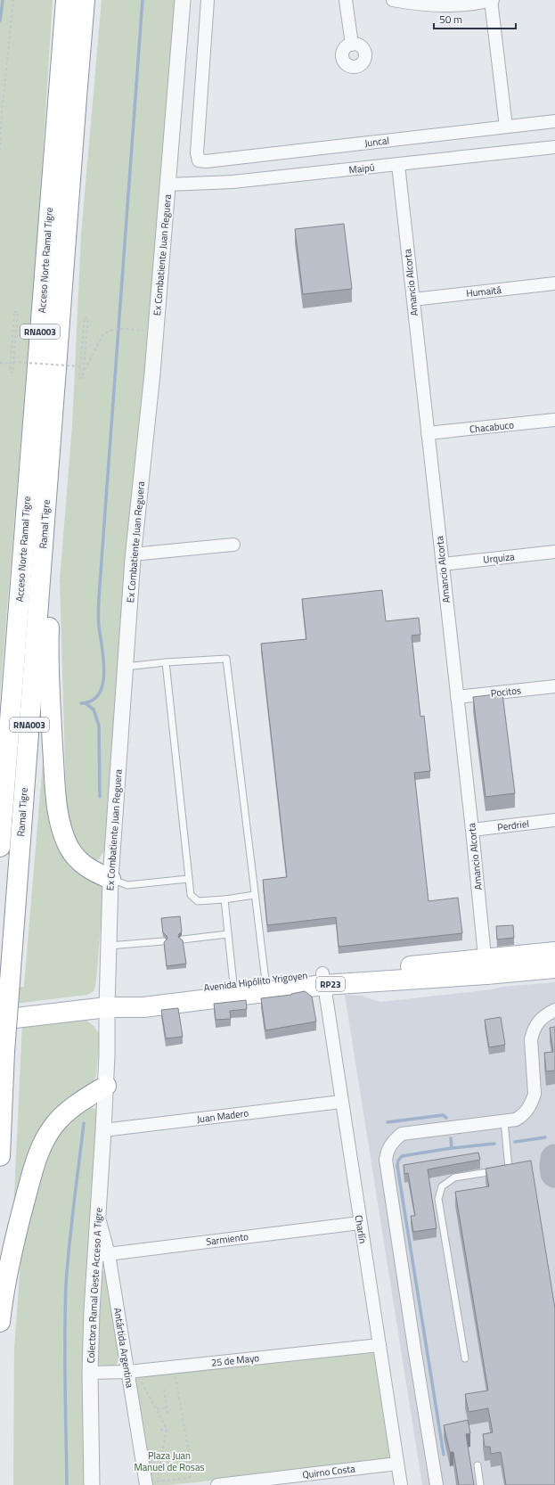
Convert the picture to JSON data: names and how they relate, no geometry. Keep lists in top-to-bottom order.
{
  "streets": {
    "main road": [
      "Acceso Norte Ramal Tigre",
      "RNA003",
      "Ramal Tigre",
      "Avenida Hipólito Yrigoyen",
      "RP23"
    ],
    "street": [
      "Juncal",
      "Maipú",
      "Ex Combatiente Juan Reguera",
      "Amancio Alcorta",
      "Humaitá",
      "Chacabuco",
      "Urquiza",
      "Pocitos",
      "Perdriel",
      "Juan Madero",
      "Charlín",
      "Sarmiento",
      "Colectora Ramal Oeste Acceso A Tigre",
      "Antártida Argentina",
      "25 de Mayo",
      "Quirno Costa"
    ]
  },
  "crossings": [
    ["Maipú", "Ex Combatiente Juan Reguera"],
    ["Maipú", "Amancio Alcorta"],
    ["Ex Combatiente Juan Reguera", "Avenida Hipólito Yrigoyen"],
    ["Ex Combatiente Juan Reguera", "Colectora Ramal Oeste Acceso A Tigre"],
    ["Acceso Norte Ramal Tigre", "Ramal Tigre"],
    ["Amancio Alcorta", "Humaitá"],
    ["Amancio Alcorta", "Chacabuco"],
    ["Amancio Alcorta", "Urquiza"],
    ["Amancio Alcorta", "Pocitos"],
    ["Amancio Alcorta", "Perdriel"],
    ["Amancio Alcorta", "Avenida Hipólito Yrigoyen"],
    ["Avenida Hipólito Yrigoyen", "Charlín"],
    ["Juan Madero", "Charlín"],
    ["Juan Madero", "Colectora Ramal Oeste Acceso A Tigre"],
    ["Charlín", "Sarmiento"],
    ["Charlín", "25 de Mayo"],
    ["Charlín", "Quirno Costa"],
    ["Sarmiento", "Colectora Ramal Oeste Acceso A Tigre"],
    ["Sarmiento", "Antártida Argentina"],
    ["Colectora Ramal Oeste Acceso A Tigre", "Antártida Argentina"],
    ["Colectora Ramal Oeste Acceso A Tigre", "25 de Mayo"],
    ["Antártida Argentina", "25 de Mayo"]
  ],
  "parks": ["Plaza Juan Manuel de Rosas"],
  "scale_bar": "50 m"
}
